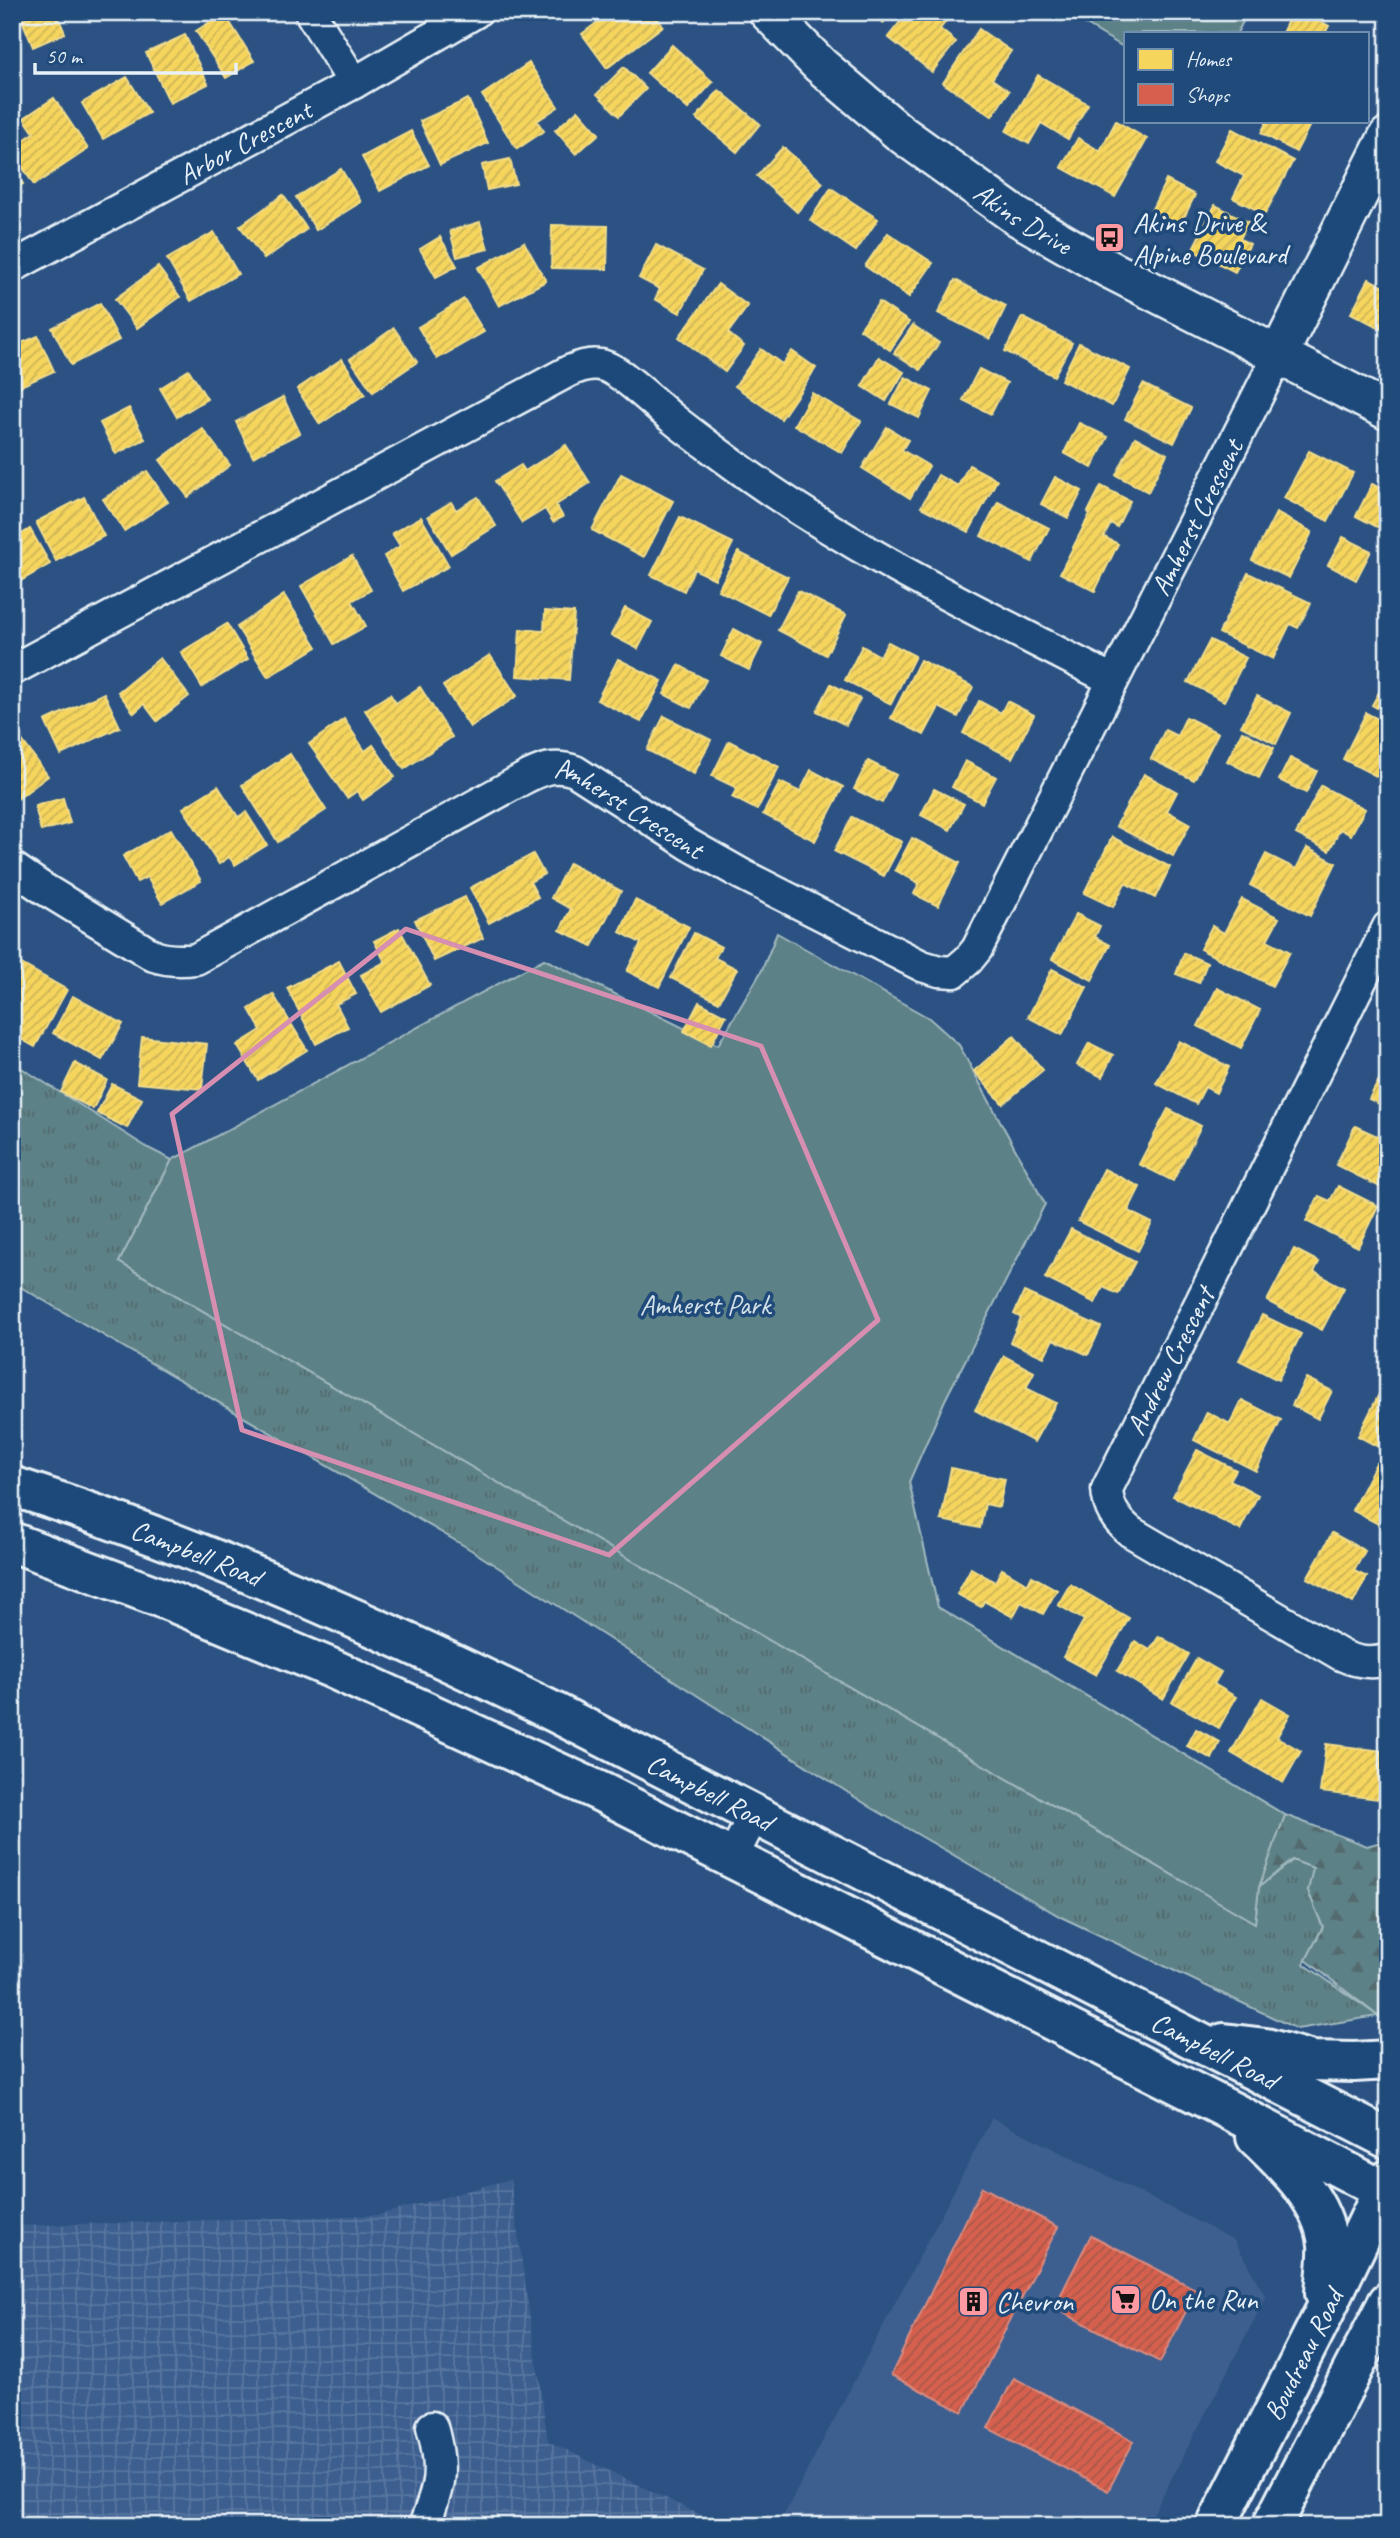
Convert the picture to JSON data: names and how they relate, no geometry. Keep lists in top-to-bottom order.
{
  "streets": {
    "main road": ["Campbell Road", "Boudreau Road"],
    "street": [
      "Arbor Crescent",
      "Akins Drive",
      "Amherst Crescent",
      "Andrew Crescent"
    ]
  },
  "crossings": [
    ["Akins Drive", "Amherst Crescent"],
    ["Campbell Road", "Boudreau Road"]
  ],
  "parks": ["Amherst Park"],
  "places": {
    "bus stop": ["Akins Drive & Alpine Boulevard"],
    "supermarket": ["On the Run"],
    "building": ["Chevron"]
  },
  "legend": ["Homes", "Shops"],
  "scale_bar": "50 m"
}
